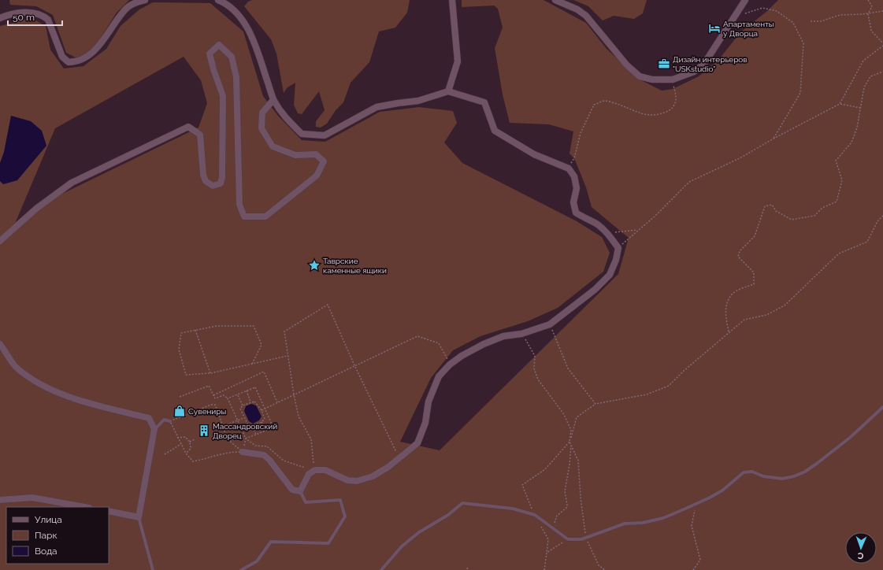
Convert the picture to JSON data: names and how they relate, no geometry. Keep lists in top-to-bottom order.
{
  "places": {
    "hotel": ["Апартаменты у Дворца"],
    "office": ["Дизайн интерьеров \"USKstudio\""],
    "place": ["Таврские каменные ящики"],
    "shop": ["Сувениры"],
    "building": ["Массандровский Дворец"]
  },
  "legend": ["Улица", "Парк", "Вода"],
  "scale_bar": "50 m",
  "north": "bottom"
}
